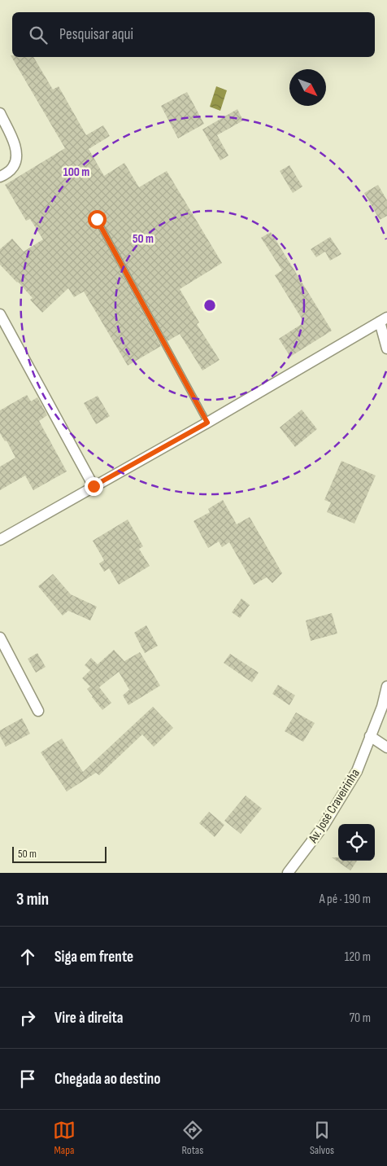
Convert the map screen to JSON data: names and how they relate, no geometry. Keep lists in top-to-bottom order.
{
  "streets": {
    "street": ["Av. José Craveirinha"]
  },
  "scale_bar": "50 m",
  "north": "bottom right",
  "page": {
    "search": "Pesquisar aqui",
    "scale": "50 m",
    "heading": ["3 min", "A pé · 190 m"],
    "list": [
      ["Siga em frente", "120 m"],
      ["Vire à direita", "70 m"],
      "Chegada ao destino"
    ],
    "nav": ["Mapa", "Rotas", "Salvos"]
  },
  "rings": ["100 m", "50 m"]
}
